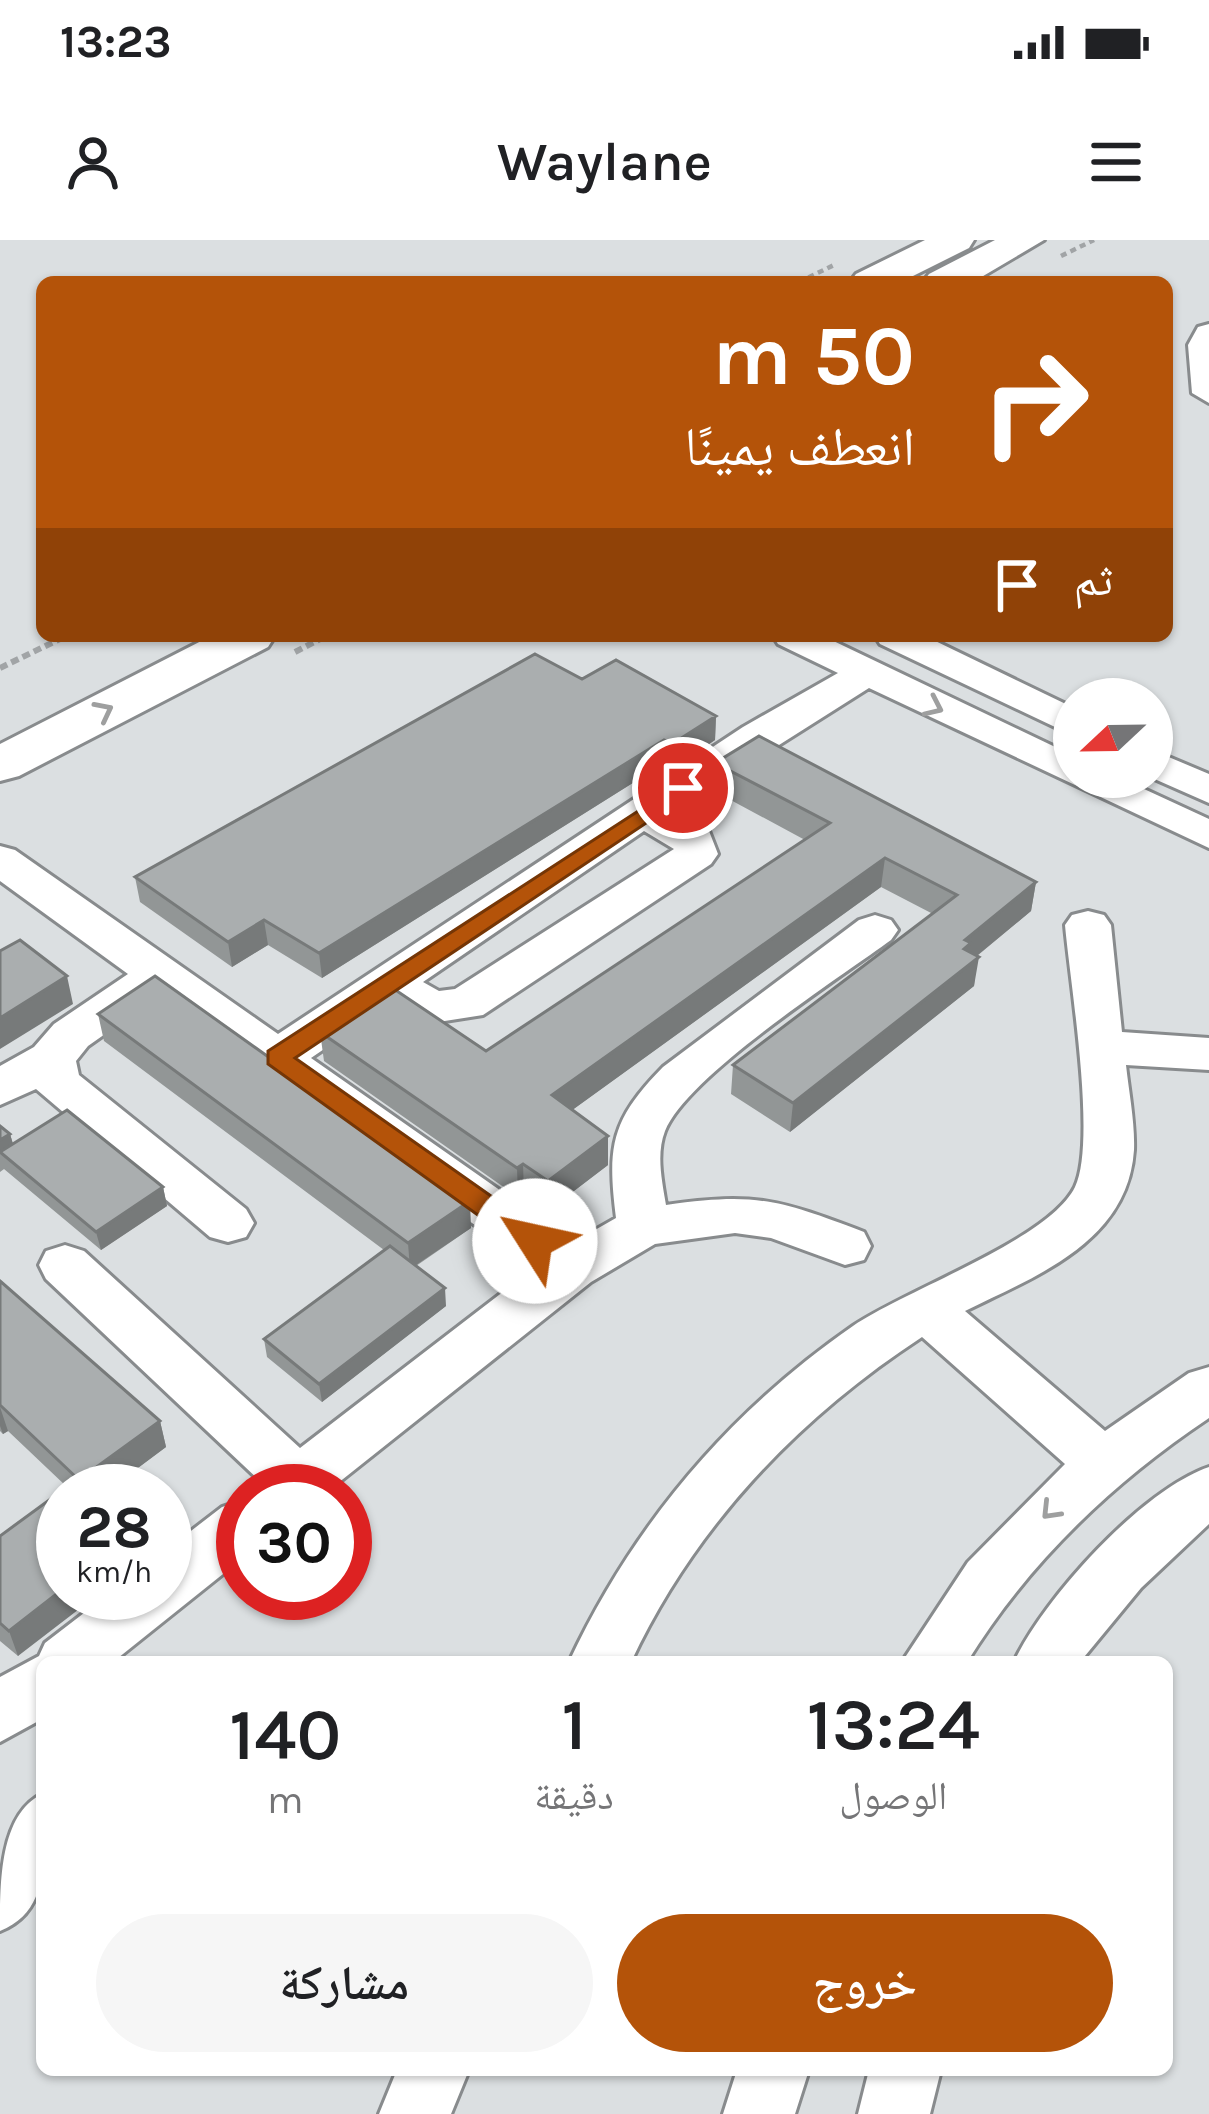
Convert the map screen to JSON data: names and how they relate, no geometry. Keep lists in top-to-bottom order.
{
  "north": "left",
  "page": {
    "status": "13:23",
    "header": "Waylane",
    "turn": ["50 m", "انعطف يمينًا"],
    "then": "ثم",
    "speed": "28 km/h",
    "limit": "30",
    "eta": [
      "13:24",
      "الوصول",
      "1",
      "دقيقة",
      "140",
      "m"
    ],
    "buttons": ["خروج", "مشاركة"]
  }
}
